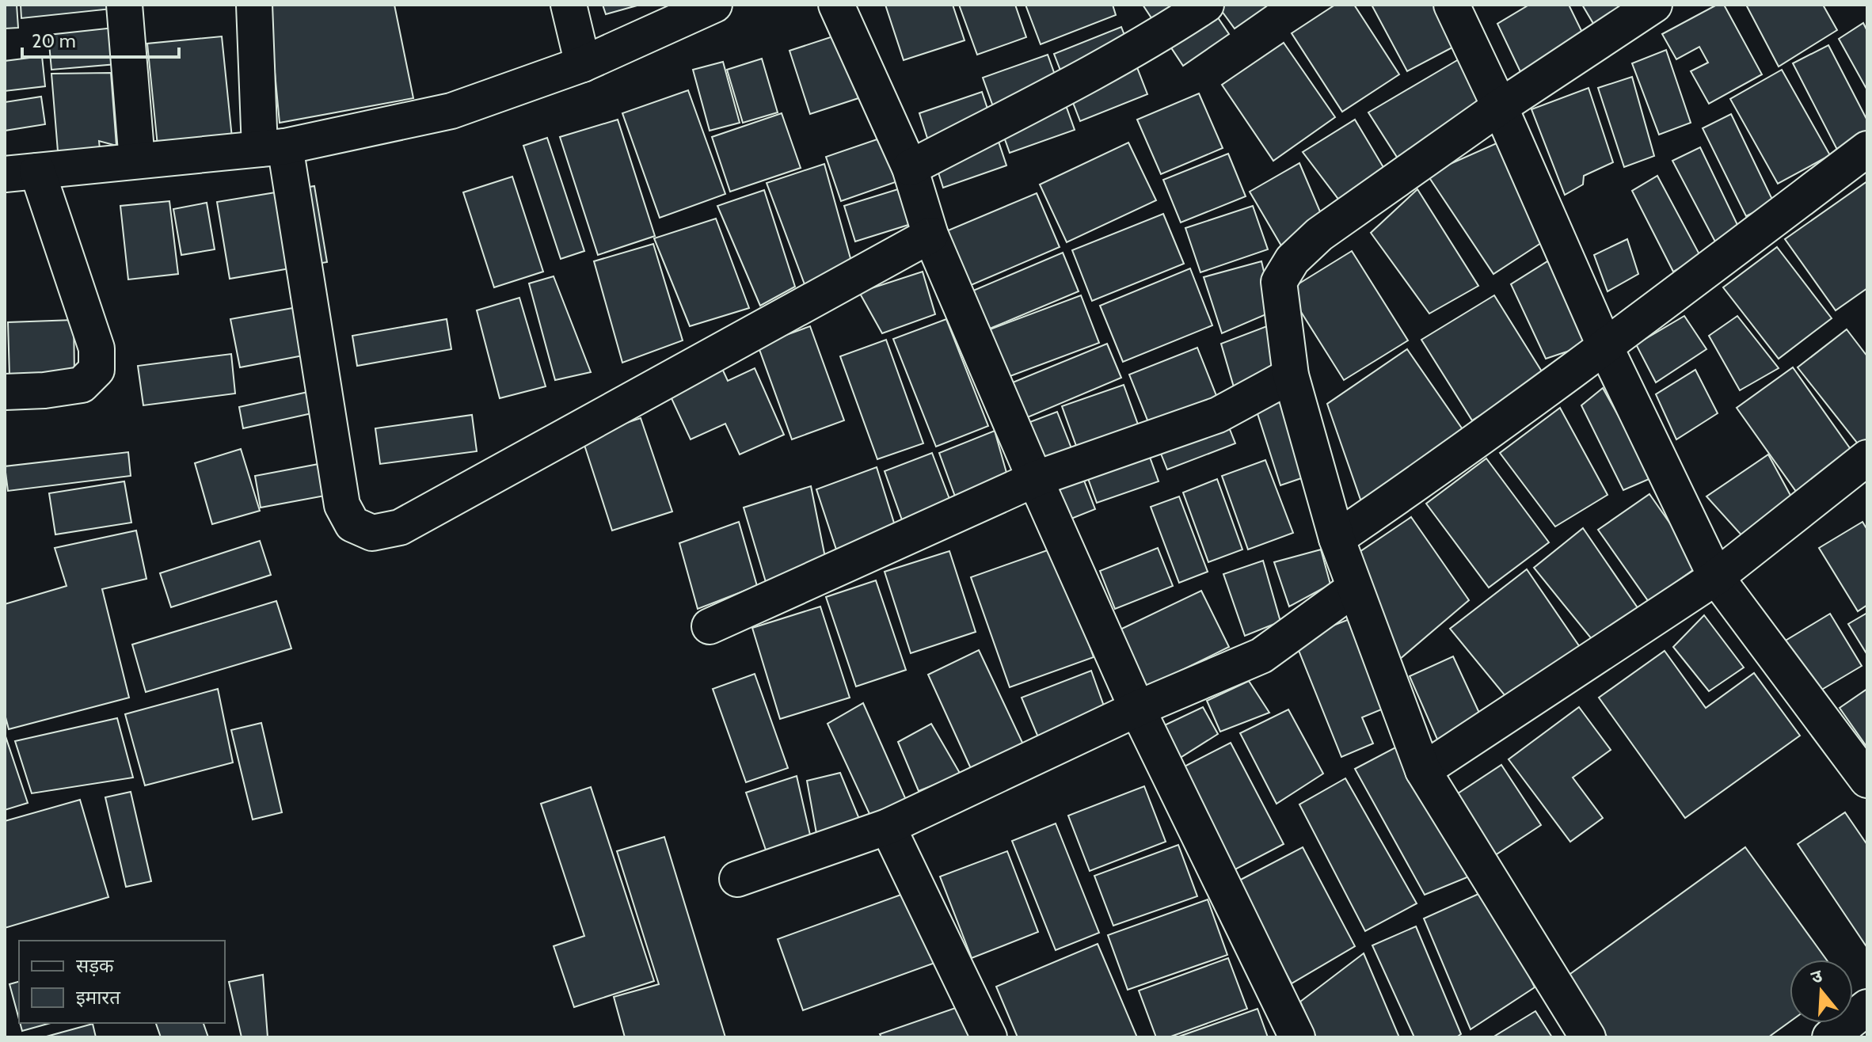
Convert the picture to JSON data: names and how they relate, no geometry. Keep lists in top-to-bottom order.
{
  "legend": ["सड़क", "इमारत"],
  "scale_bar": "20 m",
  "north": "top"
}
